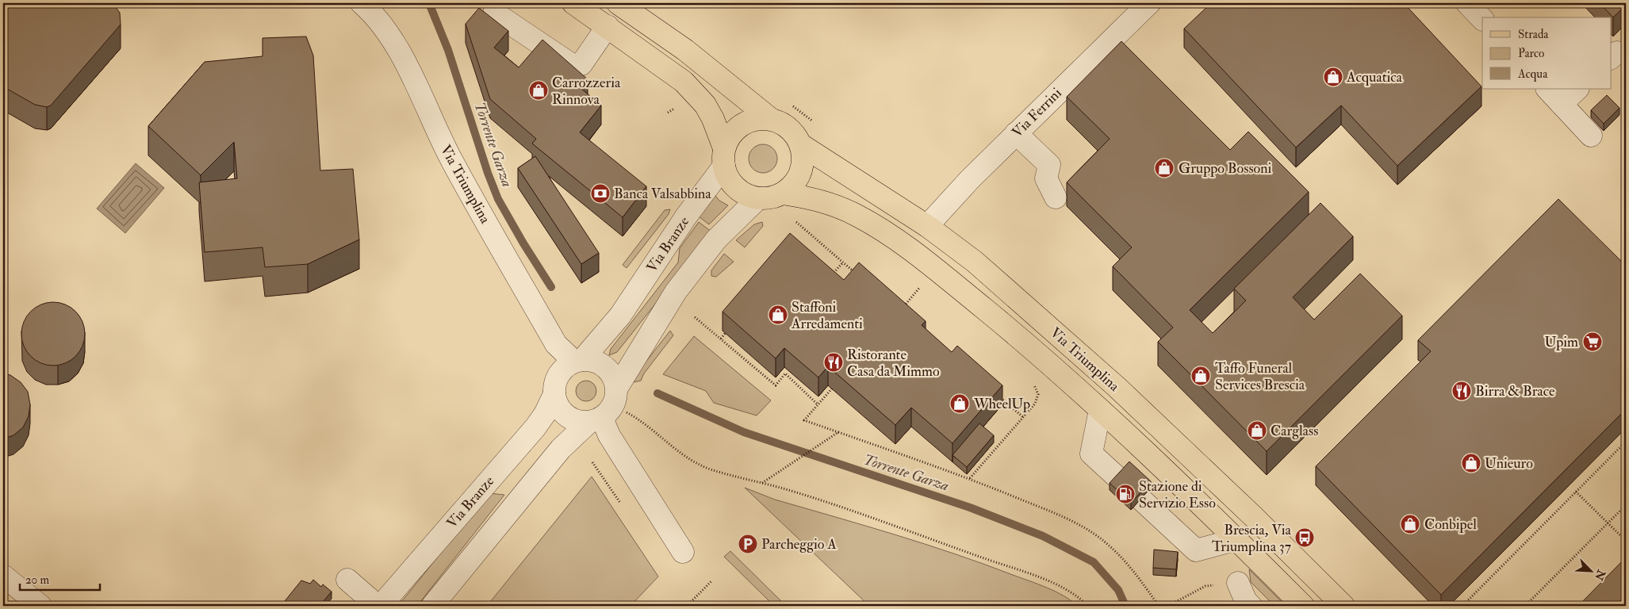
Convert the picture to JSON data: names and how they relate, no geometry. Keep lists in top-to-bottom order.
{
  "streets": {
    "main road": ["Via Triumplina"],
    "street": ["Via Ferrini", "Via Branze"]
  },
  "crossings": [
    ["Via Ferrini", "Via Triumplina"],
    ["Via Triumplina", "Via Branze"]
  ],
  "water": ["Torrente Garza"],
  "places": {
    "shop": [
      "Acquatica",
      "Carrozzeria Rinnova",
      "Gruppo Bossoni",
      "Staffoni Arredamenti",
      "Taffo Funeral Services Brescia",
      "WheelUp",
      "Carglass",
      "Unieuro",
      "Conbipel"
    ],
    "bank": ["Banca Valsabbina"],
    "supermarket": ["Upim"],
    "restaurant": ["Ristorante Casa da Mimmo", "Birra & Brace"],
    "fuel station": ["Stazione di Servizio Esso"],
    "bus stop": ["Brescia, Via Triumplina 37"],
    "parking": ["Parcheggio A"]
  },
  "legend": ["Strada", "Parco", "Acqua"],
  "scale_bar": "20 m",
  "north": "bottom right"
}
